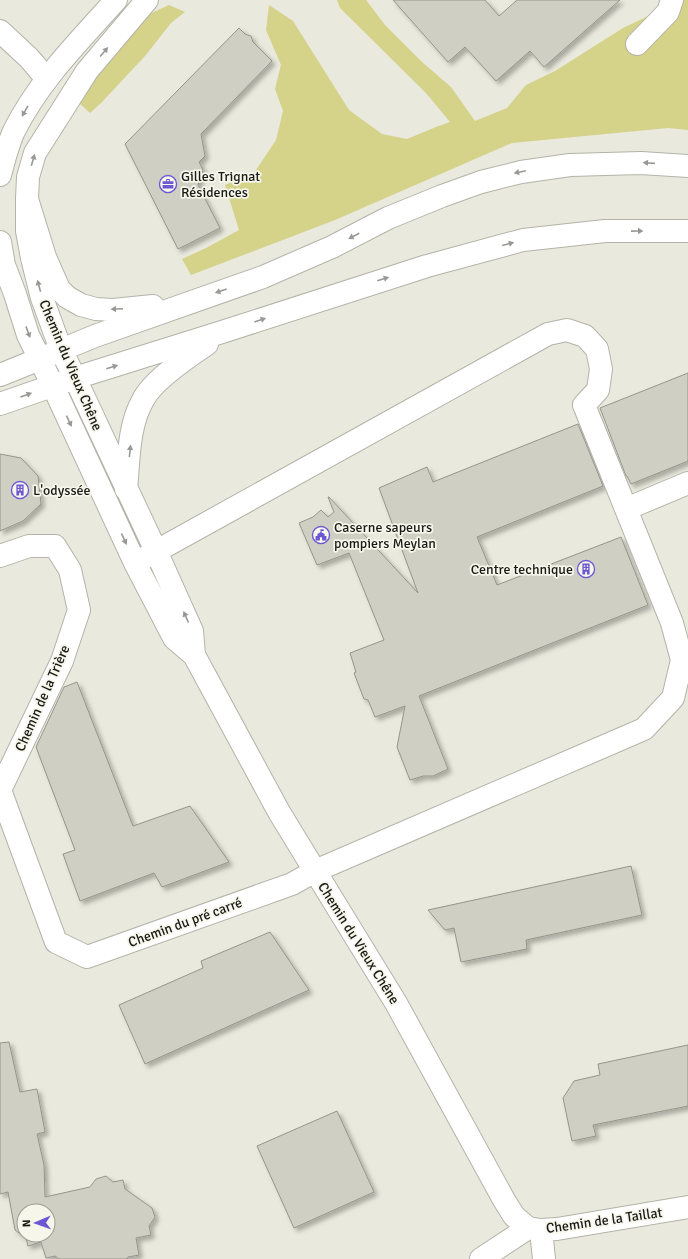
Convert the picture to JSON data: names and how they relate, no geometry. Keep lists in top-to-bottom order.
{
  "streets": {
    "main road": [
      "Chemin du Vieux Chêne",
      "Chemin de la Trière",
      "Chemin du pré carré",
      "Chemin de la Taillat"
    ]
  },
  "crossings": [
    ["Chemin du Vieux Chêne", "Chemin du pré carré"],
    ["Chemin du Vieux Chêne", "Chemin de la Taillat"],
    ["Chemin de la Trière", "Chemin du pré carré"]
  ],
  "places": {
    "office": ["Gilles Trignat Résidences"],
    "building": ["L'odyssée", "Centre technique"],
    "public building": ["Caserne sapeurs pompiers Meylan"]
  },
  "north": "left"
}
